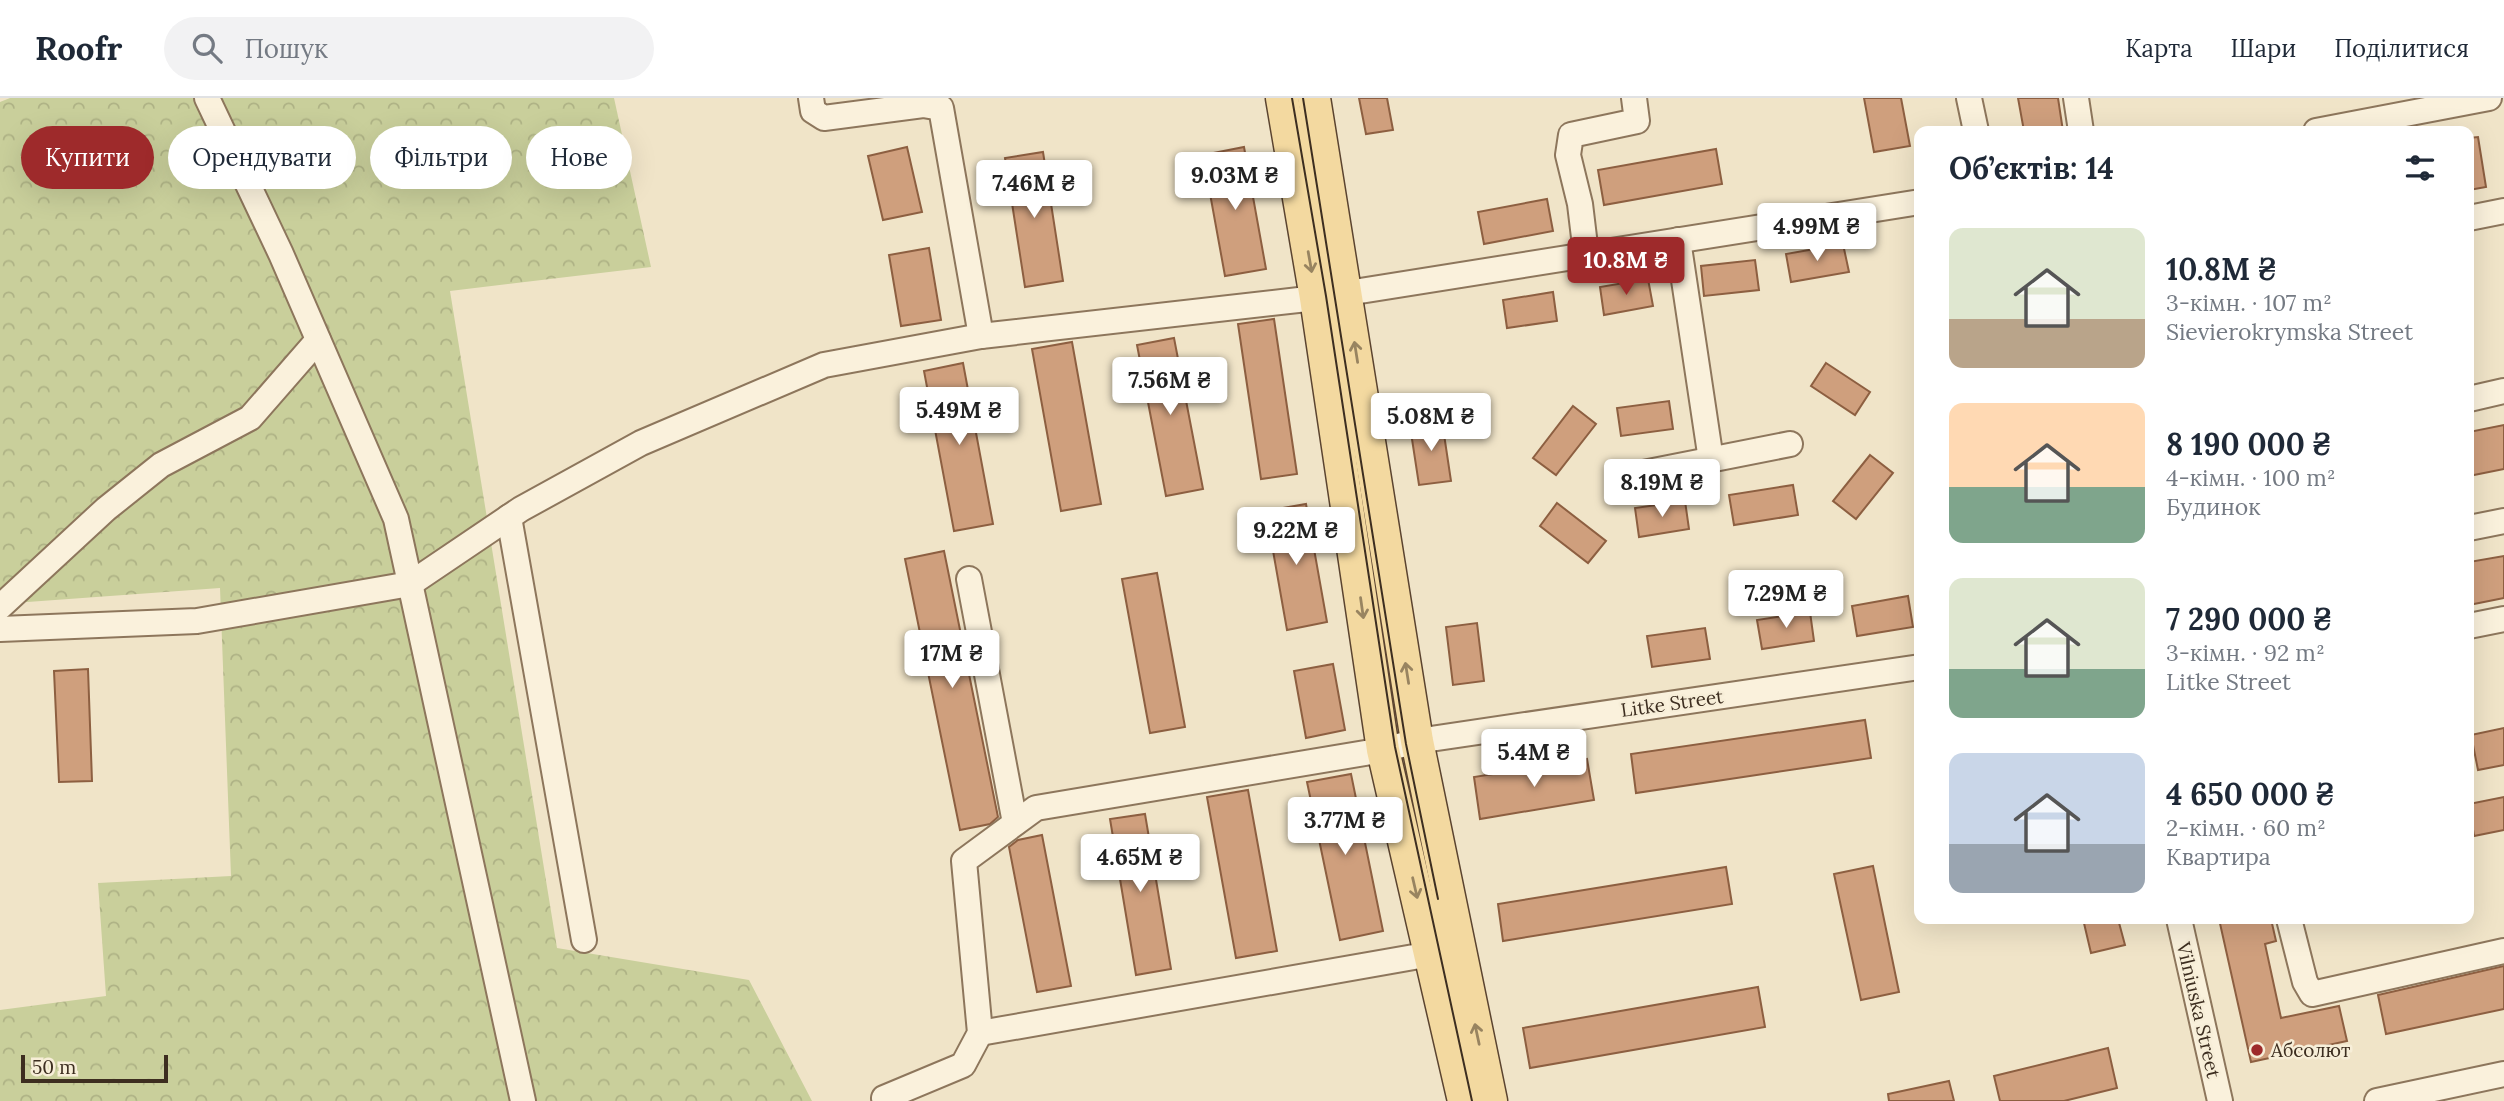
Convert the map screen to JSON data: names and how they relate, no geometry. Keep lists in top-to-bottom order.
{
  "streets": {
    "street": ["Litke Street", "Vilniuska Street"]
  },
  "places": ["Абсолют"],
  "scale_bar": "50 m",
  "page": {
    "header": "Roofr",
    "search": "Пошук",
    "nav": ["Карта", "Шари", "Поділитися"],
    "chip": [
      "Купити",
      "Орендувати",
      "Фільтри",
      "Нове"
    ],
    "heading": "Об’єктів: 14",
    "price": [
      "9.03M ₴",
      "7.46M ₴",
      "4.99M ₴",
      "10.8M ₴",
      "7.56M ₴",
      "5.49M ₴",
      "5.08M ₴",
      "8.19M ₴",
      "9.22M ₴",
      "7.29M ₴",
      "17M ₴",
      "5.4M ₴",
      "3.77M ₴",
      "4.65M ₴"
    ],
    "list": [
      {
        "name": "10.8M ₴",
        "note": "3-кімн. · 107 m² · Sievierokrymska Street"
      },
      {
        "name": "8 190 000 ₴",
        "note": "4-кімн. · 100 m² · Будинок"
      },
      {
        "name": "7 290 000 ₴",
        "note": "3-кімн. · 92 m² · Litke Street"
      },
      {
        "name": "4 650 000 ₴",
        "note": "2-кімн. · 60 m² · Квартира"
      }
    ],
    "scale": "50 m"
  }
}
